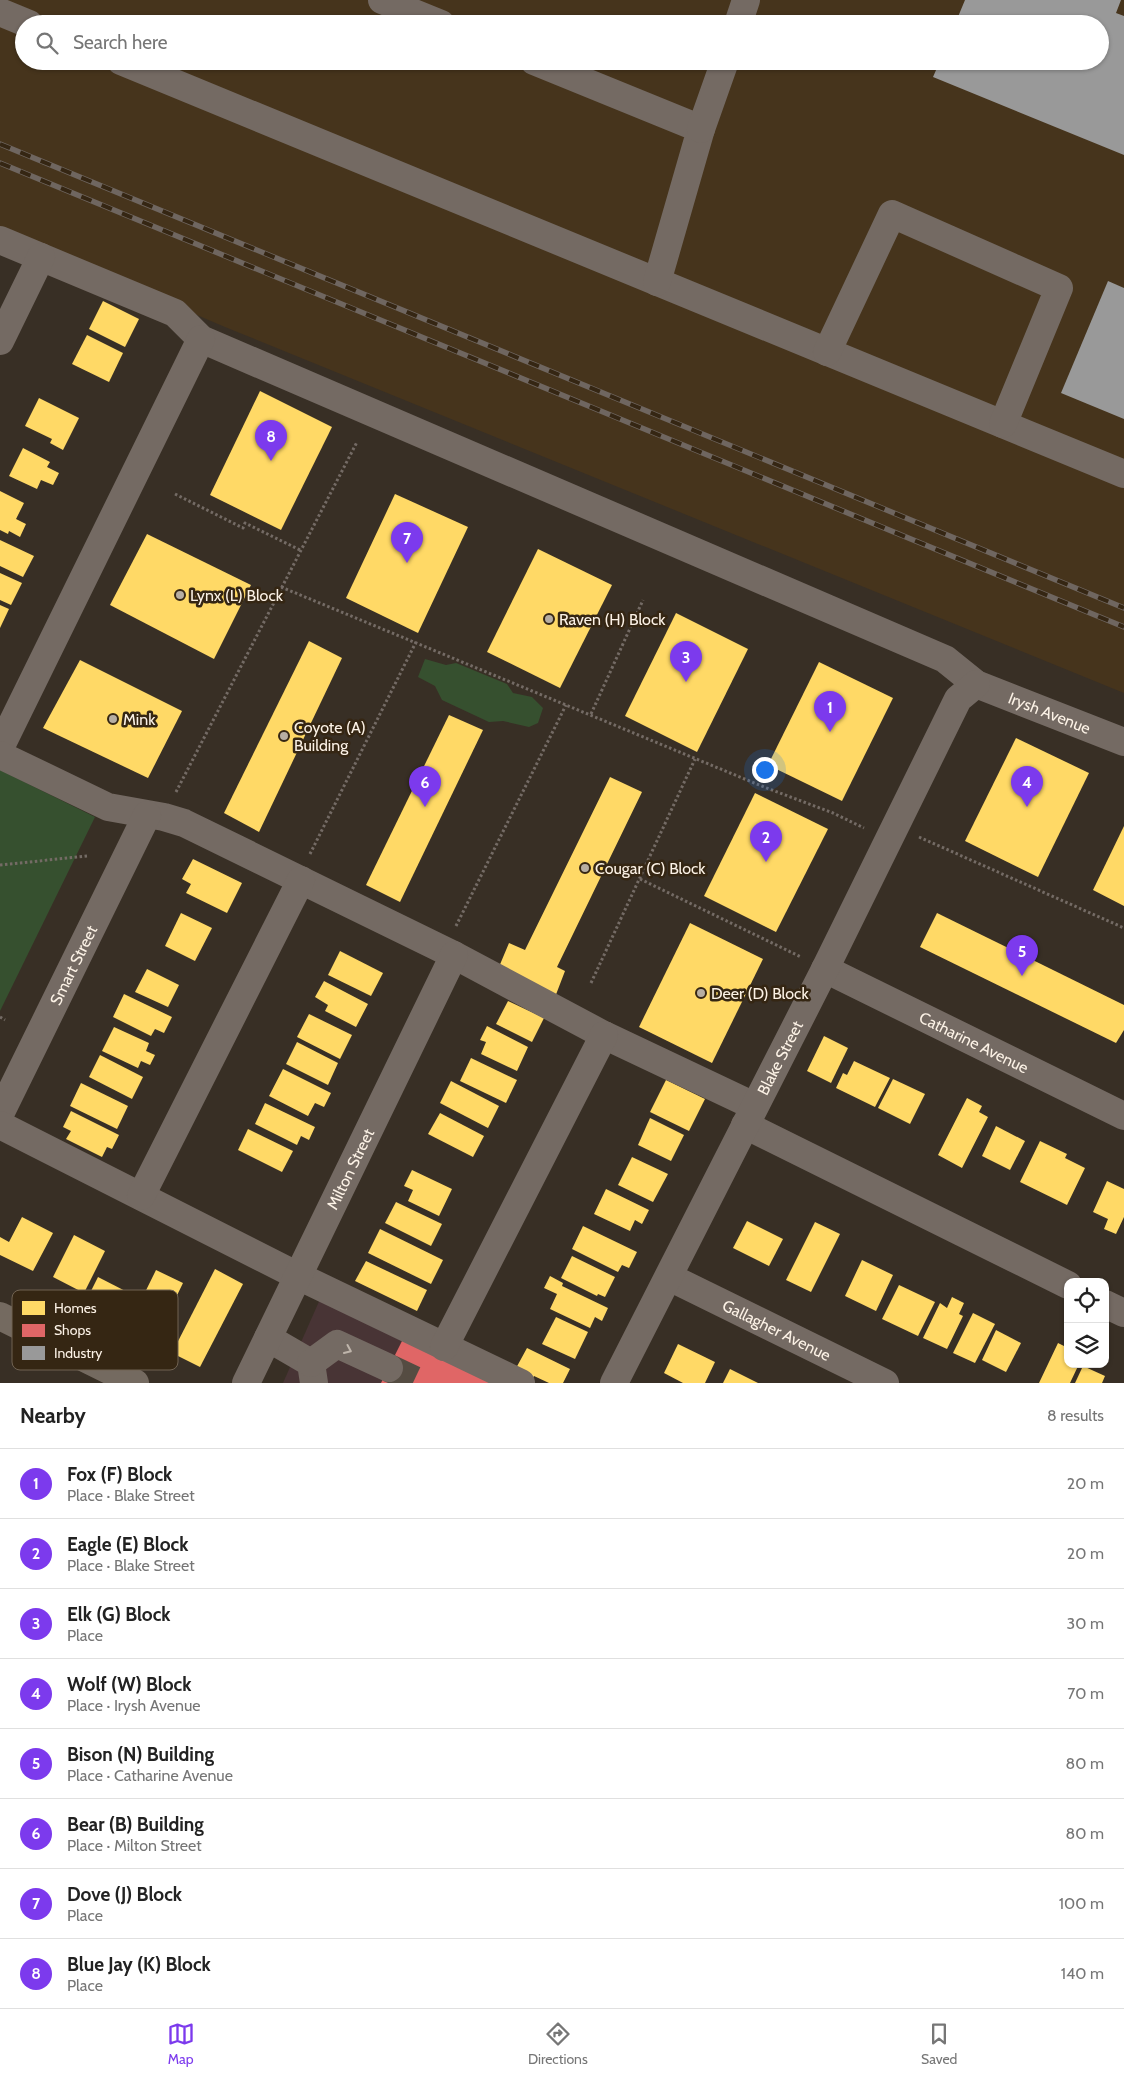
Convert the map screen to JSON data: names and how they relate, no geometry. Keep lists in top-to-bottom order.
{
  "streets": {
    "street": [
      "Irysh Avenue",
      "Smart Street",
      "Catharine Avenue",
      "Blake Street",
      "Milton Street",
      "Gallagher Avenue"
    ]
  },
  "crossings": [
    ["Irysh Avenue", "Blake Street"],
    ["Catharine Avenue", "Blake Street"],
    ["Blake Street", "Gallagher Avenue"]
  ],
  "places": [
    "Lynx (L) Block",
    "Raven (H) Block",
    "Mink",
    "Coyote (A) Building",
    "Cougar (C) Block",
    "Deer (D) Block"
  ],
  "legend": ["Homes", "Shops", "Industry"],
  "page": {
    "search": "Search here",
    "pins": [
      "8",
      "7",
      "3",
      "1",
      "4",
      "6",
      "2",
      "5"
    ],
    "heading": ["Nearby", "8 results"],
    "list": [
      {
        "mark": "1",
        "name": "Fox (F) Block",
        "note": "Place · Blake Street",
        "value": "20 m"
      },
      {
        "mark": "2",
        "name": "Eagle (E) Block",
        "note": "Place · Blake Street",
        "value": "20 m"
      },
      {
        "mark": "3",
        "name": "Elk (G) Block",
        "note": "Place",
        "value": "30 m"
      },
      {
        "mark": "4",
        "name": "Wolf (W) Block",
        "note": "Place · Irysh Avenue",
        "value": "70 m"
      },
      {
        "mark": "5",
        "name": "Bison (N) Building",
        "note": "Place · Catharine Avenue",
        "value": "80 m"
      },
      {
        "mark": "6",
        "name": "Bear (B) Building",
        "note": "Place · Milton Street",
        "value": "80 m"
      },
      {
        "mark": "7",
        "name": "Dove (J) Block",
        "note": "Place",
        "value": "100 m"
      },
      {
        "mark": "8",
        "name": "Blue Jay (K) Block",
        "note": "Place",
        "value": "140 m"
      }
    ],
    "nav": ["Map", "Directions", "Saved"]
  }
}
